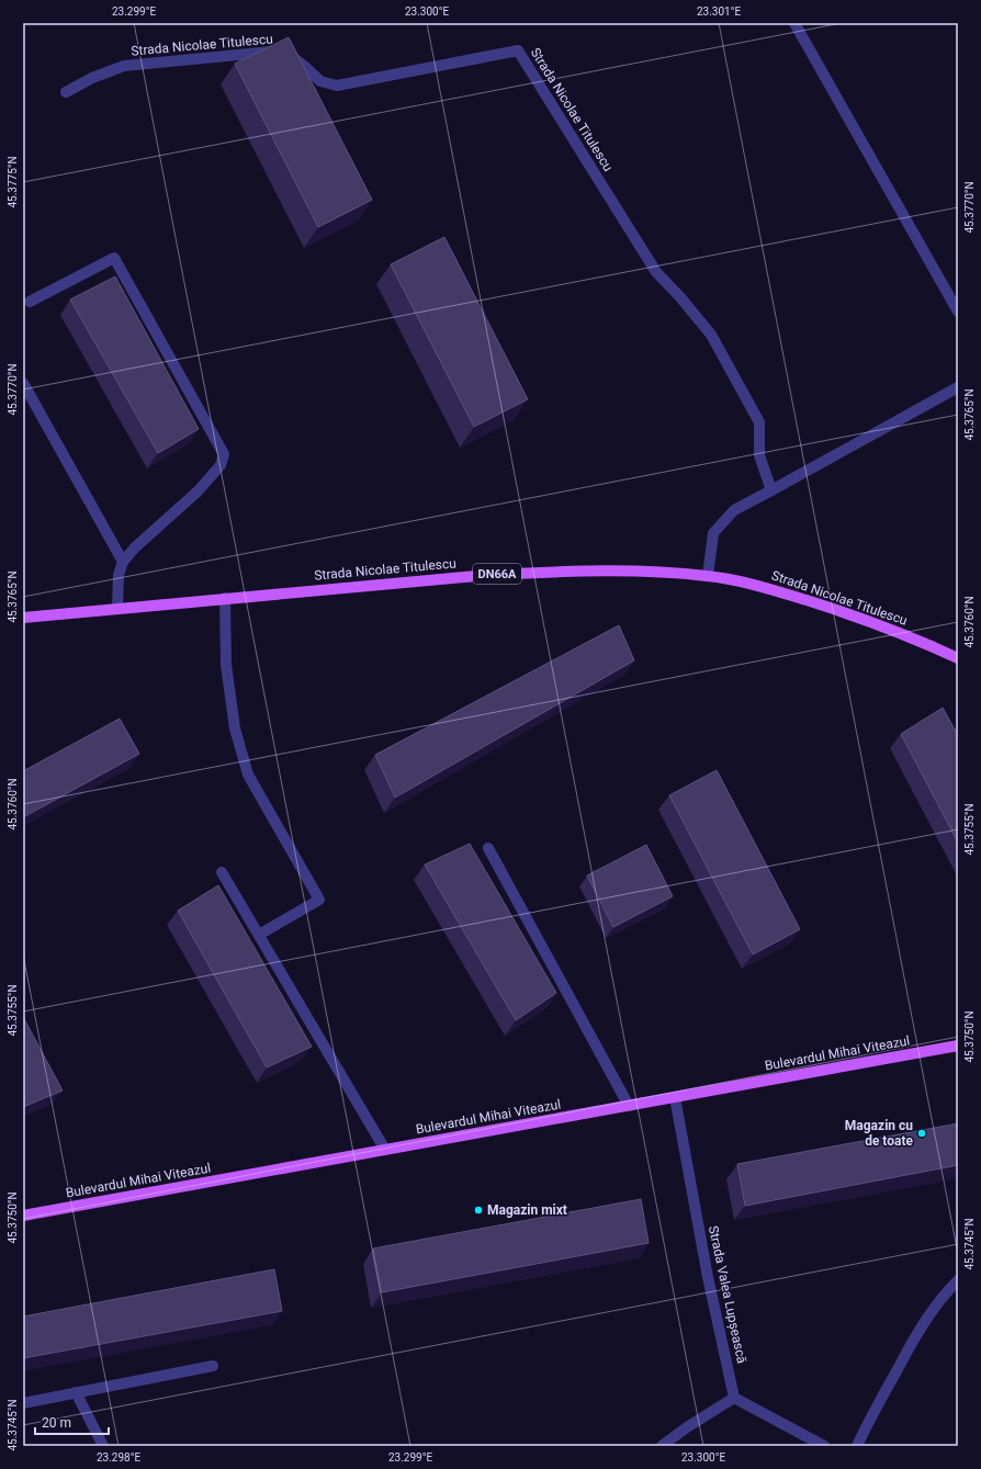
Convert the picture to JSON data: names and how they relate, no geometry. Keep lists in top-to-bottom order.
{
  "streets": {
    "main road": ["Strada Nicolae Titulescu", "DN66A", "Bulevardul Mihai Viteazul"],
    "street": ["Strada Valea Lupșească"]
  },
  "crossings": [
    ["Bulevardul Mihai Viteazul", "Strada Valea Lupșească"]
  ],
  "places": ["Magazin cu de toate", "Magazin mixt"],
  "scale_bar": "20 m",
  "coordinates": [
    "23.299°E",
    "23.300°E",
    "23.301°E",
    "45.3775°N",
    "45.3770°N",
    "45.3765°N",
    "45.3760°N",
    "45.3755°N",
    "45.3750°N",
    "45.3745°N",
    "23.298°E"
  ]
}
